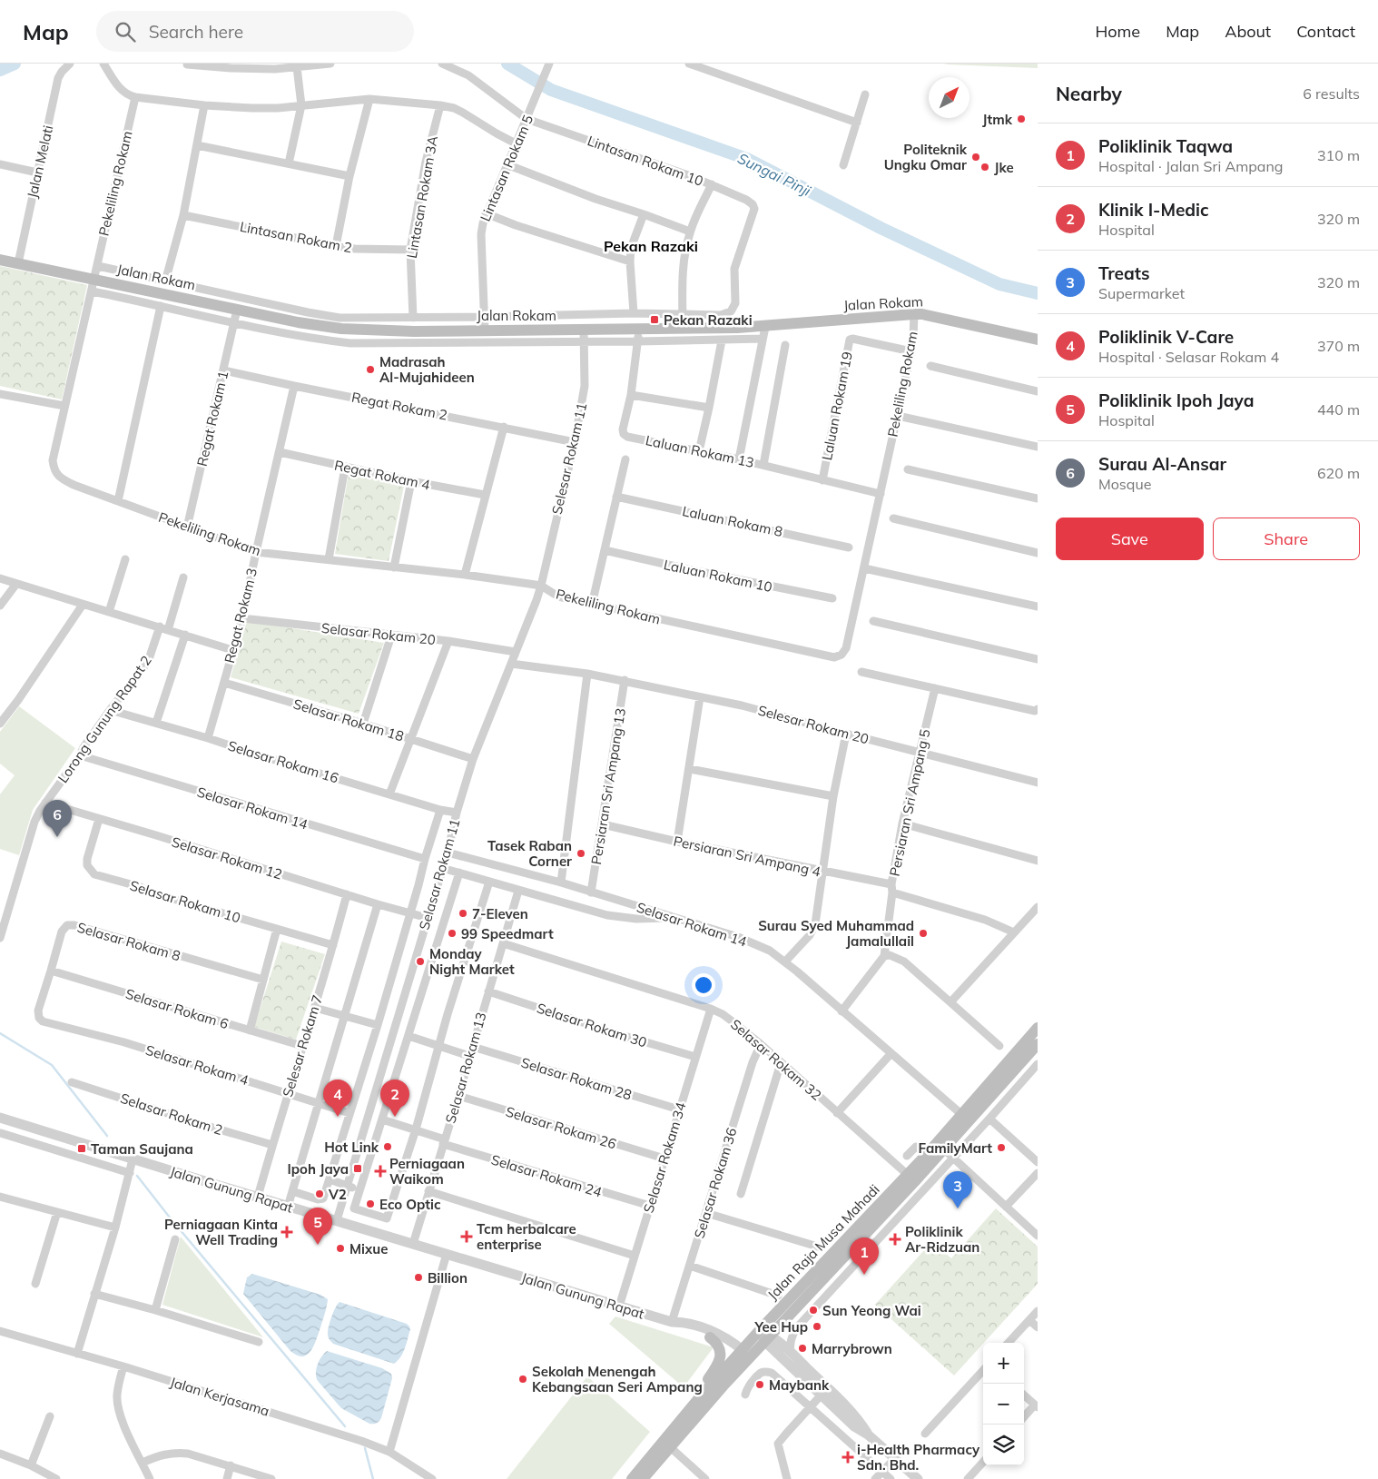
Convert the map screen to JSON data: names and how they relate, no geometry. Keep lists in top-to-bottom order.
{
  "streets": {
    "main road": ["Jalan Rokam", "Jalan Raja Musa Mahadi"],
    "street": [
      "Lintasan Rokam 10",
      "Jalan Melati",
      "Lintasan Rokam 5",
      "Pekeliling Rokam",
      "Lintasan Rokam 3A",
      "Lintasan Rokam 2",
      "Regat Rokam 2",
      "Laluan Rokam 19",
      "Regat Rokam 1",
      "Laluan Rokam 13",
      "Selesar Rokam 11",
      "Regat Rokam 4",
      "Laluan Rokam 8",
      "Laluan Rokam 10",
      "Regat Rokam 3",
      "Selasar Rokam 20",
      "Lorong Gunung Rapat 2",
      "Selasar Rokam 18",
      "Selesar Rokam 20",
      "Selasar Rokam 16",
      "Persiaran Sri Ampang 13",
      "Persiaran Sri Ampang 5",
      "Selasar Rokam 14",
      "Persiaran Sri Ampang 4",
      "Selasar Rokam 12",
      "Selasar Rokam 11",
      "Selasar Rokam 10",
      "Selasar Rokam 8",
      "Selasar Rokam 6",
      "Selasar Rokam 30",
      "Selesar Rokam 7",
      "Selasar Rokam 32",
      "Selasar Rokam 4",
      "Selasar Rokam 13",
      "Selasar Rokam 28",
      "Selasar Rokam 2",
      "Selasar Rokam 26",
      "Selasar Rokam 34",
      "Selasar Rokam 24",
      "Selasar Rokam 36",
      "Jalan Gunung Rapat",
      "Jalan Kerjasama"
    ]
  },
  "crossings": [
    ["Lintasan Rokam 10", "Lintasan Rokam 5"],
    ["Lintasan Rokam 10", "Jalan Rokam"],
    ["Jalan Melati", "Jalan Rokam"],
    ["Lintasan Rokam 5", "Jalan Rokam"],
    ["Pekeliling Rokam", "Jalan Rokam"],
    ["Pekeliling Rokam", "Laluan Rokam 19"],
    ["Pekeliling Rokam", "Regat Rokam 1"],
    ["Pekeliling Rokam", "Laluan Rokam 13"],
    ["Pekeliling Rokam", "Selesar Rokam 11"],
    ["Pekeliling Rokam", "Regat Rokam 3"],
    ["Pekeliling Rokam", "Selasar Rokam 11"],
    ["Lintasan Rokam 3A", "Lintasan Rokam 2"],
    ["Lintasan Rokam 3A", "Jalan Rokam"],
    ["Jalan Rokam", "Regat Rokam 1"],
    ["Jalan Rokam", "Laluan Rokam 13"],
    ["Jalan Rokam", "Selesar Rokam 11"],
    ["Regat Rokam 2", "Regat Rokam 1"],
    ["Regat Rokam 2", "Selesar Rokam 11"],
    ["Regat Rokam 2", "Regat Rokam 3"],
    ["Laluan Rokam 19", "Laluan Rokam 13"],
    ["Selesar Rokam 11", "Selasar Rokam 11"],
    ["Regat Rokam 4", "Regat Rokam 3"],
    ["Regat Rokam 3", "Selasar Rokam 20"],
    ["Regat Rokam 3", "Selasar Rokam 18"],
    ["Regat Rokam 3", "Selasar Rokam 16"],
    ["Selasar Rokam 20", "Selasar Rokam 11"],
    ["Lorong Gunung Rapat 2", "Selasar Rokam 16"],
    ["Lorong Gunung Rapat 2", "Selasar Rokam 14"],
    ["Lorong Gunung Rapat 2", "Selasar Rokam 12"],
    ["Selasar Rokam 18", "Selasar Rokam 11"],
    ["Selesar Rokam 20", "Persiaran Sri Ampang 13"],
    ["Selesar Rokam 20", "Persiaran Sri Ampang 5"],
    ["Selesar Rokam 20", "Selasar Rokam 11"],
    ["Selasar Rokam 16", "Selasar Rokam 11"],
    ["Persiaran Sri Ampang 13", "Selasar Rokam 14"],
    ["Persiaran Sri Ampang 13", "Persiaran Sri Ampang 4"],
    ["Persiaran Sri Ampang 5", "Persiaran Sri Ampang 4"],
    ["Selasar Rokam 14", "Selasar Rokam 11"],
    ["Selasar Rokam 14", "Jalan Raja Musa Mahadi"],
    ["Selasar Rokam 12", "Selasar Rokam 11"],
    ["Selasar Rokam 12", "Selasar Rokam 10"],
    ["Selasar Rokam 12", "Selesar Rokam 7"],
    ["Selasar Rokam 11", "Selasar Rokam 4"],
    ["Selasar Rokam 11", "Jalan Gunung Rapat"],
    ["Selasar Rokam 10", "Selesar Rokam 7"],
    ["Selasar Rokam 8", "Selasar Rokam 6"],
    ["Selasar Rokam 8", "Selasar Rokam 4"],
    ["Selasar Rokam 6", "Selesar Rokam 7"],
    ["Selasar Rokam 30", "Selasar Rokam 13"],
    ["Selasar Rokam 30", "Selasar Rokam 34"],
    ["Selesar Rokam 7", "Selasar Rokam 4"],
    ["Selesar Rokam 7", "Selasar Rokam 2"],
    ["Selesar Rokam 7", "Jalan Gunung Rapat"],
    ["Selasar Rokam 32", "Selasar Rokam 13"],
    ["Selasar Rokam 32", "Selasar Rokam 34"],
    ["Selasar Rokam 32", "Selasar Rokam 36"],
    ["Selasar Rokam 32", "Jalan Raja Musa Mahadi"],
    ["Selasar Rokam 13", "Selasar Rokam 28"],
    ["Selasar Rokam 13", "Selasar Rokam 26"],
    ["Selasar Rokam 13", "Selasar Rokam 24"],
    ["Selasar Rokam 13", "Jalan Gunung Rapat"],
    ["Selasar Rokam 28", "Selasar Rokam 34"],
    ["Selasar Rokam 26", "Selasar Rokam 34"],
    ["Selasar Rokam 34", "Selasar Rokam 24"],
    ["Selasar Rokam 34", "Jalan Gunung Rapat"],
    ["Selasar Rokam 36", "Jalan Gunung Rapat"],
    ["Jalan Gunung Rapat", "Jalan Raja Musa Mahadi"]
  ],
  "districts": ["Pekan Razaki"],
  "water": ["Sungai Pinji"],
  "places": {
    "other": [
      "Jtmk",
      "Politeknik Ungku Omar",
      "Jke",
      "Madrasah Al-Mujahideen",
      "Tasek Raban Corner",
      "7-Eleven",
      "99 Speedmart",
      "Surau Syed Muhammad Jamalullail",
      "Monday Night Market",
      "Hot Link",
      "FamilyMart",
      "V2",
      "Eco Optic",
      "Mixue",
      "Billion",
      "Sun Yeong Wai",
      "Yee Hup",
      "Marrybrown",
      "Sekolah Menengah Kebangsaan Seri Ampang",
      "Maybank"
    ],
    "transit": ["Pekan Razaki", "Taman Saujana", "Ipoh Jaya"],
    "health": [
      "Perniagaan Waikom",
      "Perniagaan Kinta Well Trading",
      "Tcm herbalcare enterprise",
      "Poliklinik Ar-Ridzuan",
      "i-Health Pharmacy Sdn. Bhd."
    ]
  },
  "north": "top right",
  "page": {
    "header": "Map",
    "search": "Search here",
    "nav": [
      "Home",
      "Map",
      "About",
      "Contact"
    ],
    "heading": ["Nearby", "6 results"],
    "list": [
      {
        "mark": "1",
        "name": "Poliklinik Taqwa",
        "note": "Hospital · Jalan Sri Ampang",
        "value": "310 m"
      },
      {
        "mark": "2",
        "name": "Klinik I-Medic",
        "note": "Hospital",
        "value": "320 m"
      },
      {
        "mark": "3",
        "name": "Treats",
        "note": "Supermarket",
        "value": "320 m"
      },
      {
        "mark": "4",
        "name": "Poliklinik V-Care",
        "note": "Hospital · Selasar Rokam 4",
        "value": "370 m"
      },
      {
        "mark": "5",
        "name": "Poliklinik Ipoh Jaya",
        "note": "Hospital",
        "value": "440 m"
      },
      {
        "mark": "6",
        "name": "Surau Al-Ansar",
        "note": "Mosque",
        "value": "620 m"
      }
    ],
    "buttons": ["Save", "Share"],
    "pins": [
      "6",
      "2",
      "4",
      "3",
      "5",
      "1"
    ],
    "map_buttons": ["+", "−"]
  }
}
